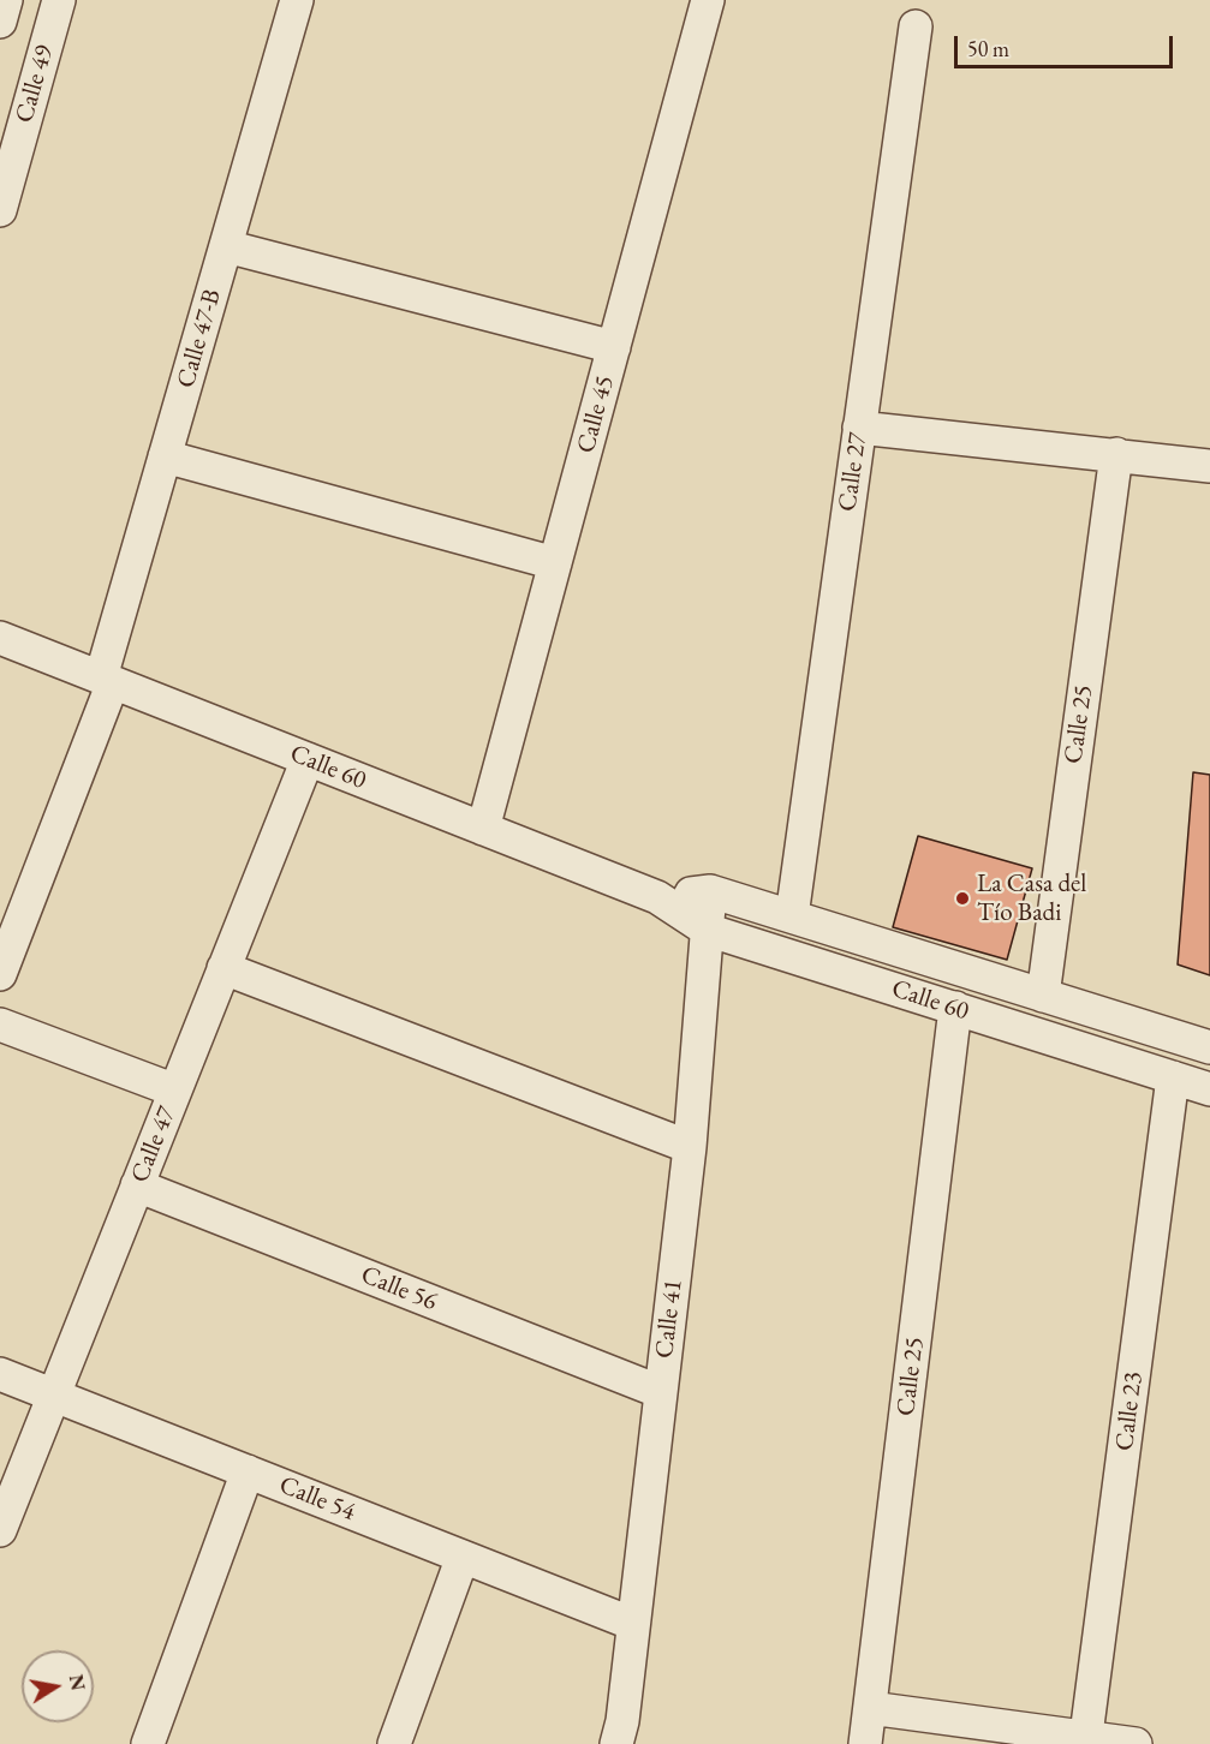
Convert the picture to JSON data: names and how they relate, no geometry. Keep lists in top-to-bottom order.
{
  "streets": {
    "street": [
      "Calle 49",
      "Calle 47-B",
      "Calle 45",
      "Calle 27",
      "Calle 25",
      "Calle 60",
      "Calle 47",
      "Calle 56",
      "Calle 41",
      "Calle 23",
      "Calle 54"
    ]
  },
  "crossings": [
    ["Calle 47-B", "Calle 60"],
    ["Calle 45", "Calle 60"],
    ["Calle 27", "Calle 60"],
    ["Calle 25", "Calle 60"],
    ["Calle 60", "Calle 47"],
    ["Calle 60", "Calle 41"],
    ["Calle 60", "Calle 23"],
    ["Calle 47", "Calle 56"],
    ["Calle 47", "Calle 54"],
    ["Calle 56", "Calle 41"],
    ["Calle 41", "Calle 54"]
  ],
  "places": ["La Casa del Tío Badi"],
  "scale_bar": "50 m",
  "north": "right"
}
